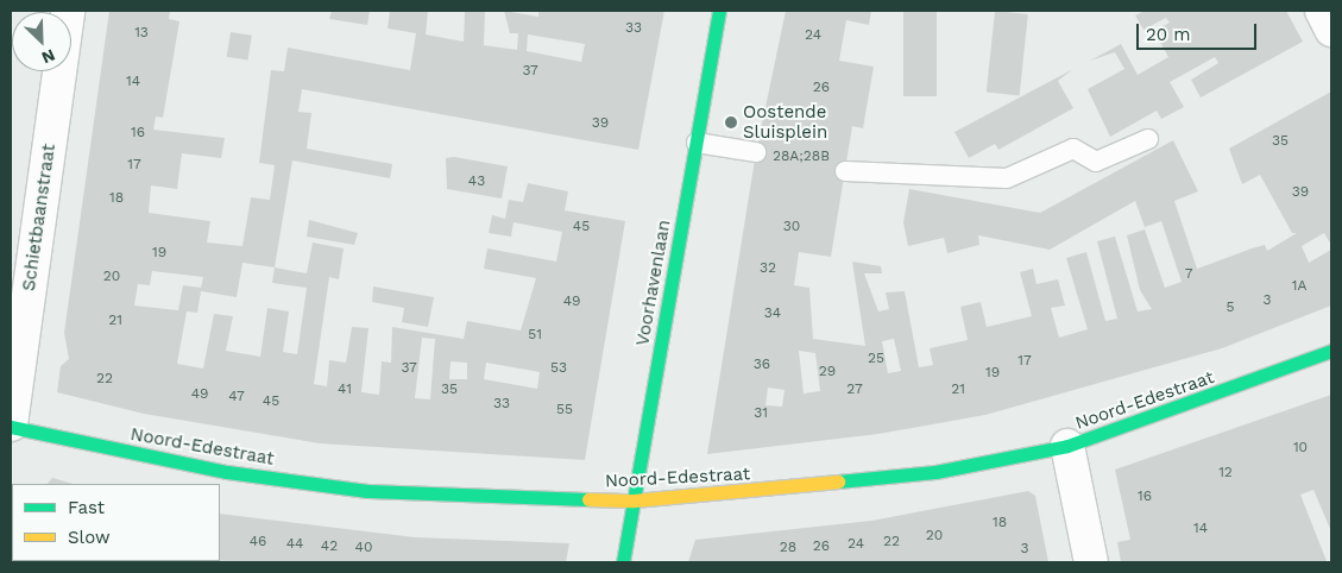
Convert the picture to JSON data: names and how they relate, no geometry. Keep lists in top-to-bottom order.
{
  "streets": {
    "street": ["Schietbaanstraat", "Voorhavenlaan", "Noord-Edestraat"]
  },
  "crossings": [
    ["Schietbaanstraat", "Noord-Edestraat"],
    ["Voorhavenlaan", "Noord-Edestraat"]
  ],
  "places": ["Oostende Sluisplein"],
  "house_numbers": [
    "33",
    "13",
    "24",
    "37",
    "14",
    "26",
    "39",
    "16",
    "35",
    "28A;28B",
    "17",
    "43",
    "39",
    "18",
    "45",
    "30",
    "19",
    "32",
    "7",
    "20",
    "1A",
    "3",
    "49",
    "5",
    "34",
    "21",
    "51",
    "25",
    "17",
    "36",
    "37",
    "53",
    "29",
    "19",
    "22",
    "41",
    "35",
    "27",
    "21",
    "49",
    "47",
    "45",
    "33",
    "55",
    "31",
    "10",
    "12",
    "16",
    "18",
    "14",
    "20",
    "46",
    "22",
    "44",
    "24",
    "42",
    "26",
    "40",
    "28",
    "3"
  ],
  "legend": ["Fast", "Slow"],
  "scale_bar": "20 m",
  "north": "bottom right"
}
